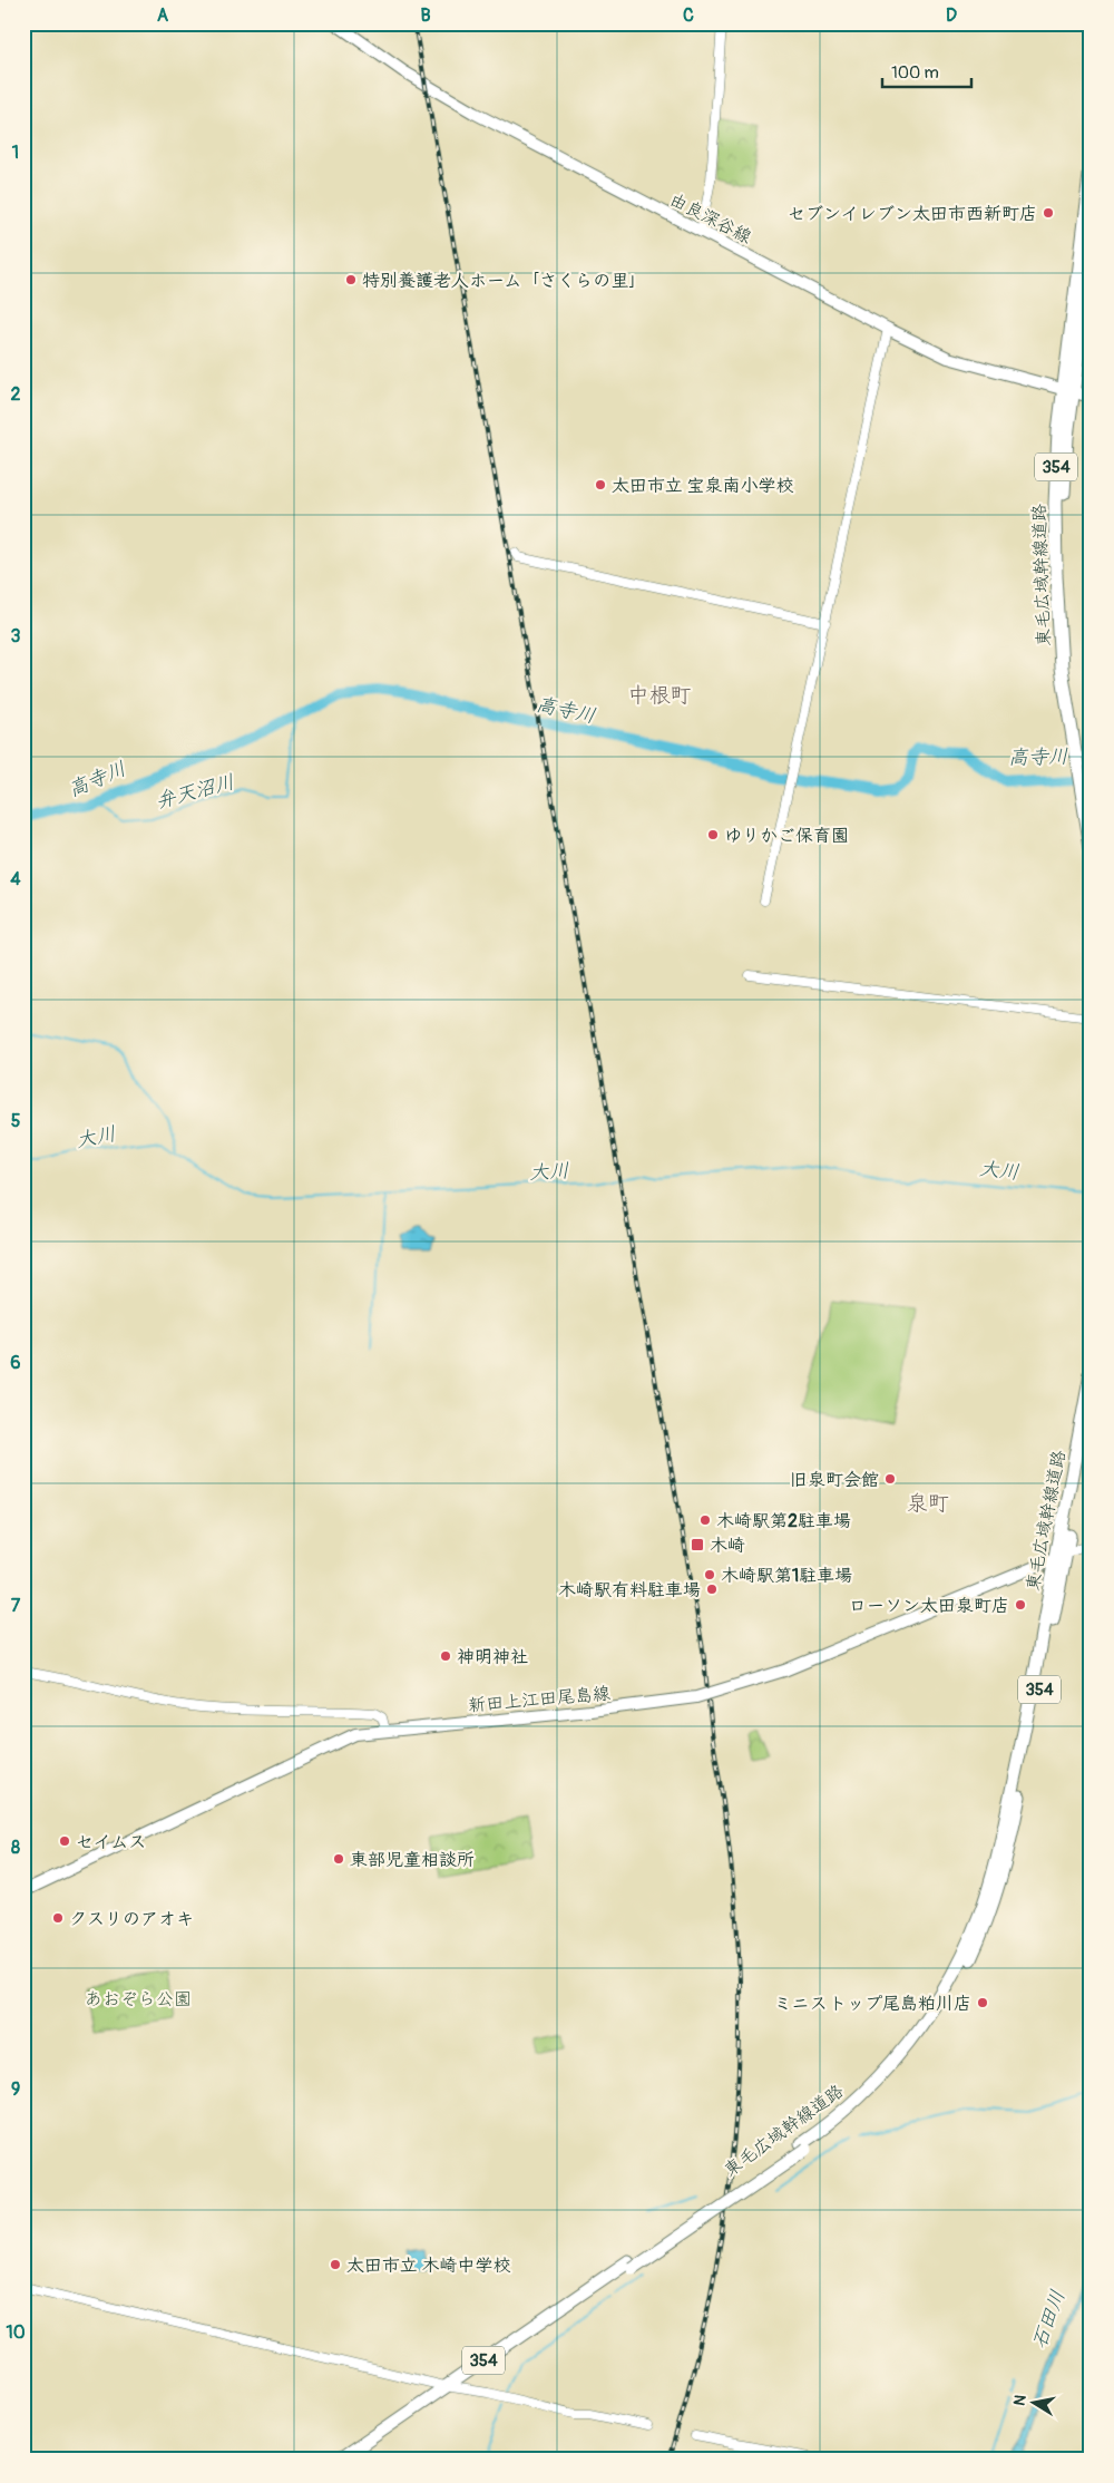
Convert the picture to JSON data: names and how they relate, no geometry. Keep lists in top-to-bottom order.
{
  "streets": {
    "highway": ["354", "東毛広域幹線道路"],
    "main road": ["由良深谷線", "新田上江田尾島線"]
  },
  "crossings": [
    ["由良深谷線", "東毛広域幹線道路"],
    ["東毛広域幹線道路", "新田上江田尾島線"]
  ],
  "districts": ["中根町", "泉町"],
  "water": [
    "高寺川",
    "弁天沼川",
    "大川",
    "石田川"
  ],
  "parks": ["あおぞら公園"],
  "places": {
    "other": [
      "セブンイレブン太田市西新町店",
      "特別養護老人ホーム「さくらの里」",
      "太田市立 宝泉南小学校",
      "ゆりかご保育園",
      "旧泉町会館",
      "木崎駅第2駐車場",
      "木崎駅第1駐車場",
      "木崎駅有料駐車場",
      "ローソン太田泉町店",
      "神明神社",
      "セイムス",
      "東部児童相談所",
      "クスリのアオキ",
      "ミニストップ尾島粕川店",
      "太田市立 木崎中学校"
    ],
    "transit": ["木崎"]
  },
  "scale_bar": "100 m",
  "north": "left",
  "grid": {
    "columns": [
      "A",
      "B",
      "C",
      "D"
    ],
    "rows": [
      "1",
      "2",
      "3",
      "4",
      "5",
      "6",
      "7",
      "8",
      "9",
      "10"
    ]
  }
}
